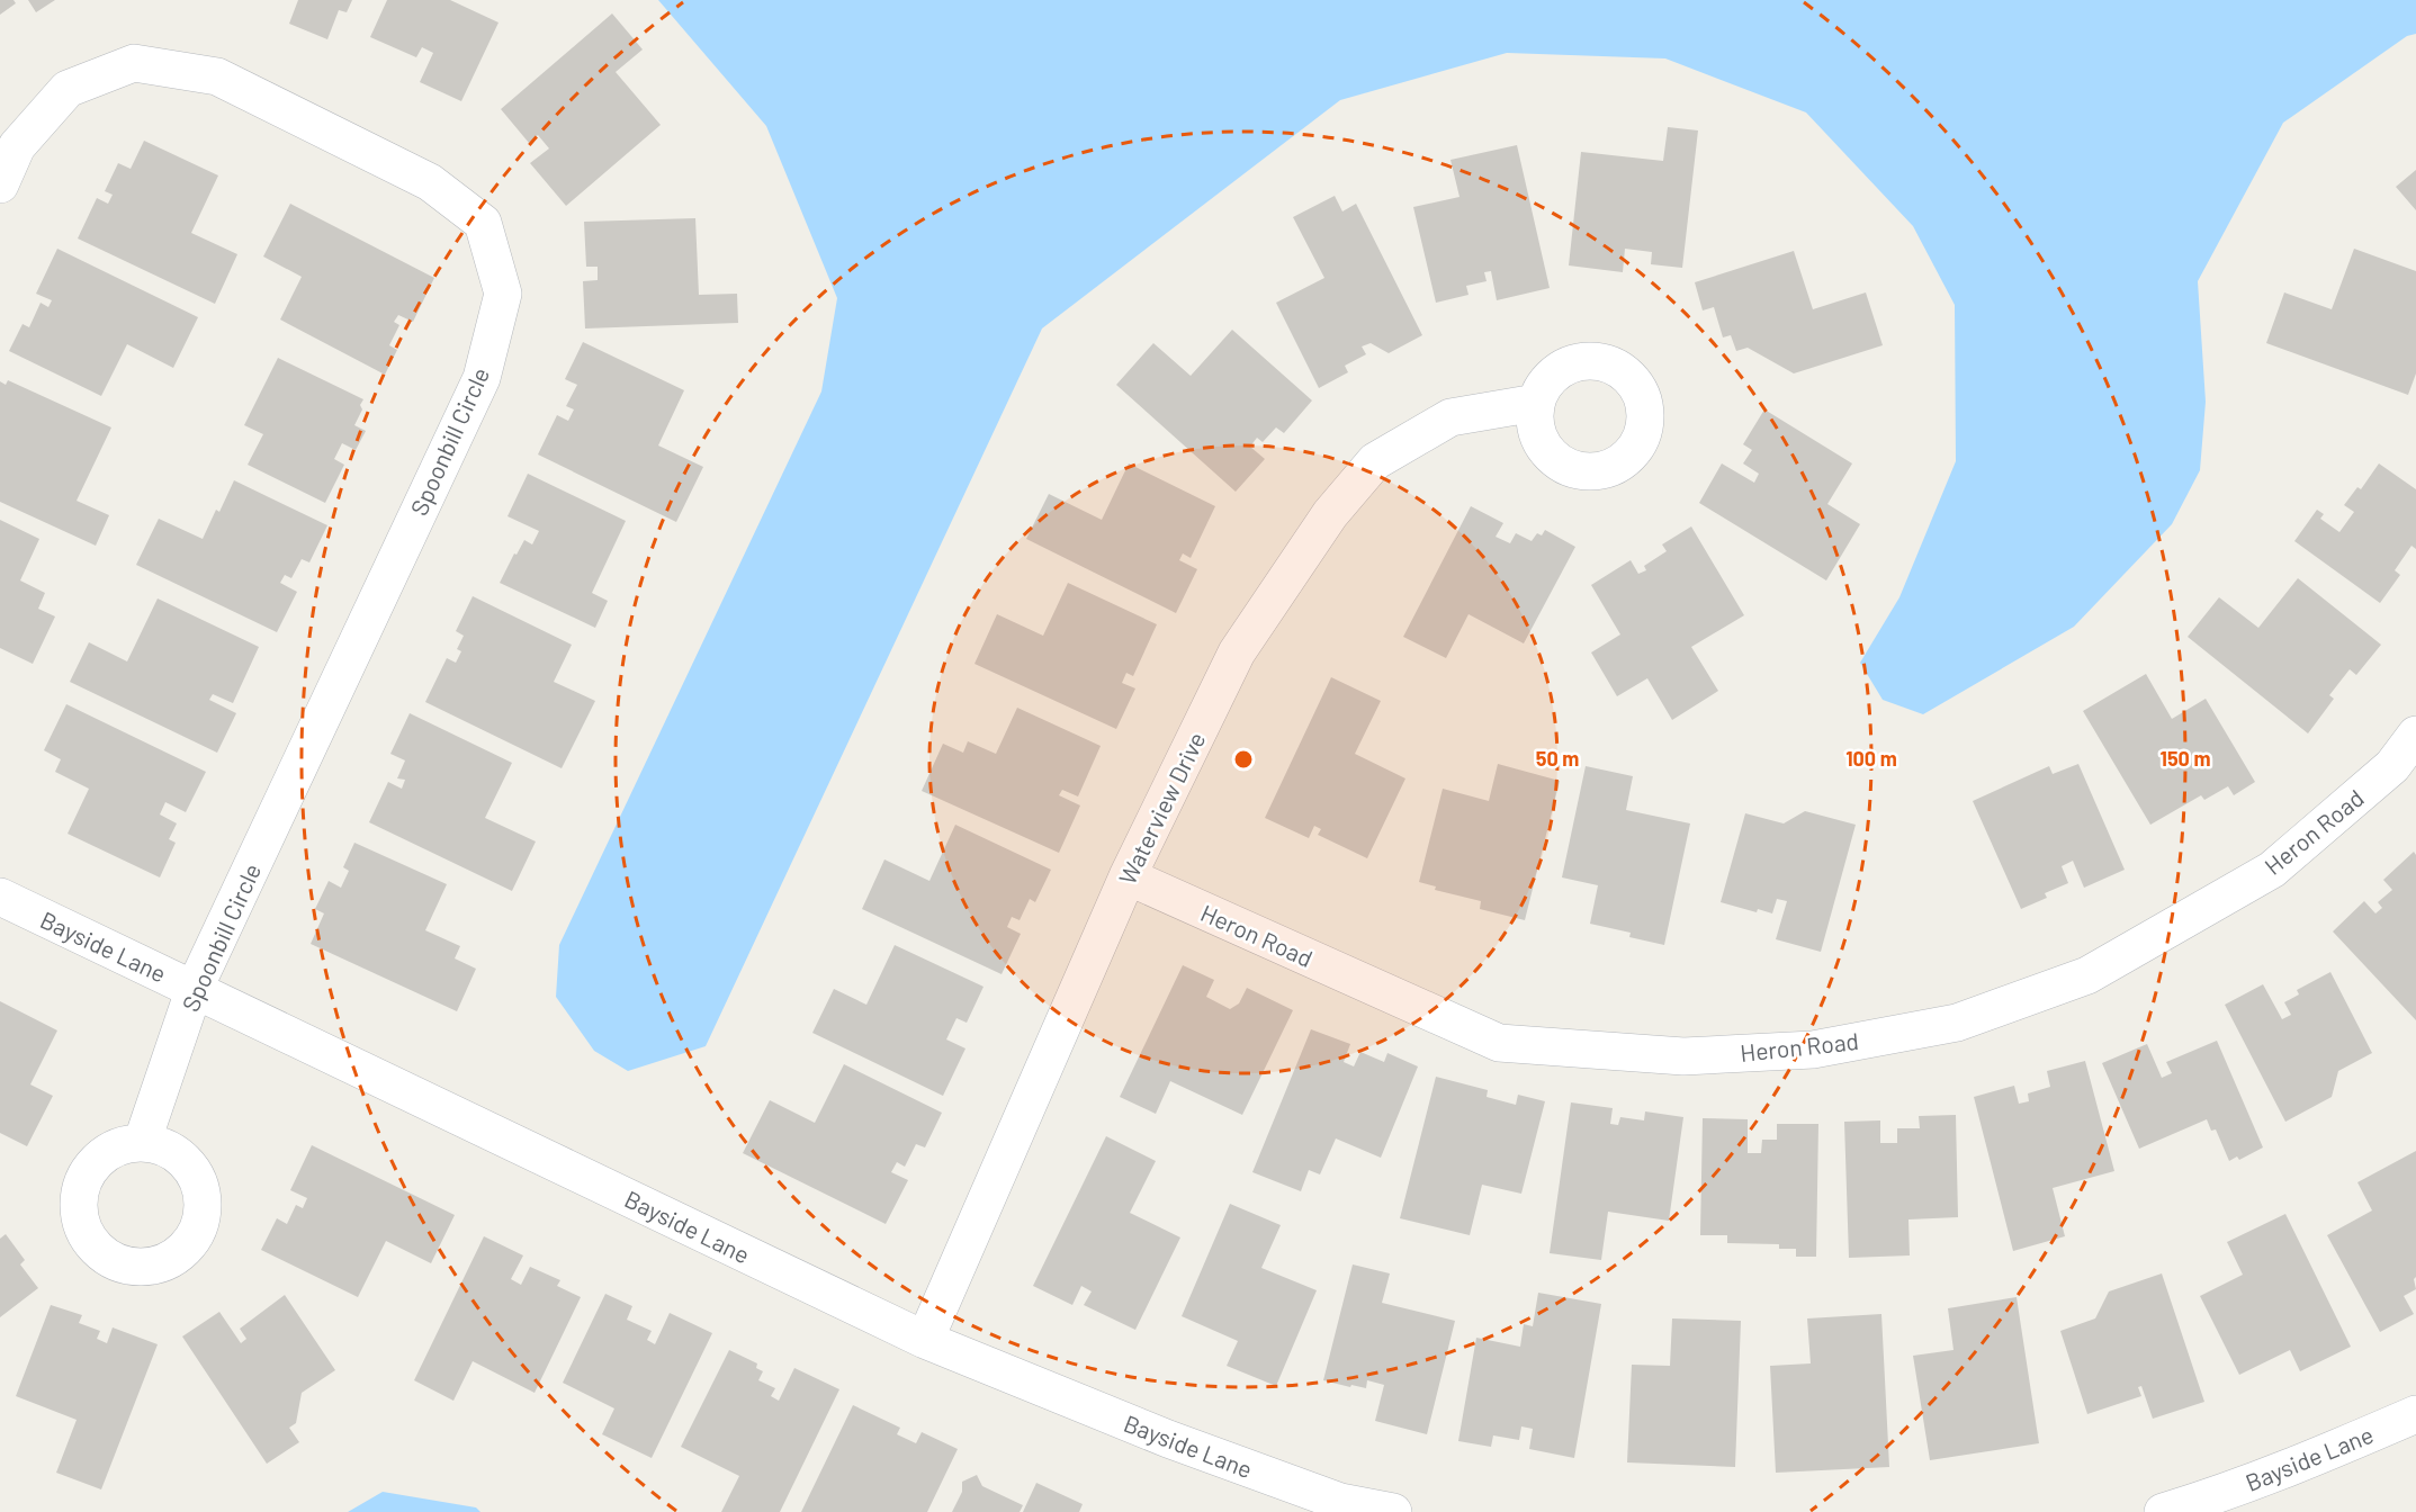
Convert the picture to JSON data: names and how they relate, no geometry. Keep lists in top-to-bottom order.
{
  "streets": {
    "street": [
      "Spoonbill Circle",
      "Waterview Drive",
      "Heron Road",
      "Bayside Lane"
    ]
  },
  "crossings": [
    ["Spoonbill Circle", "Bayside Lane"],
    ["Waterview Drive", "Heron Road"],
    ["Waterview Drive", "Bayside Lane"]
  ],
  "rings": ["50 m", "100 m", "150 m"]
}
